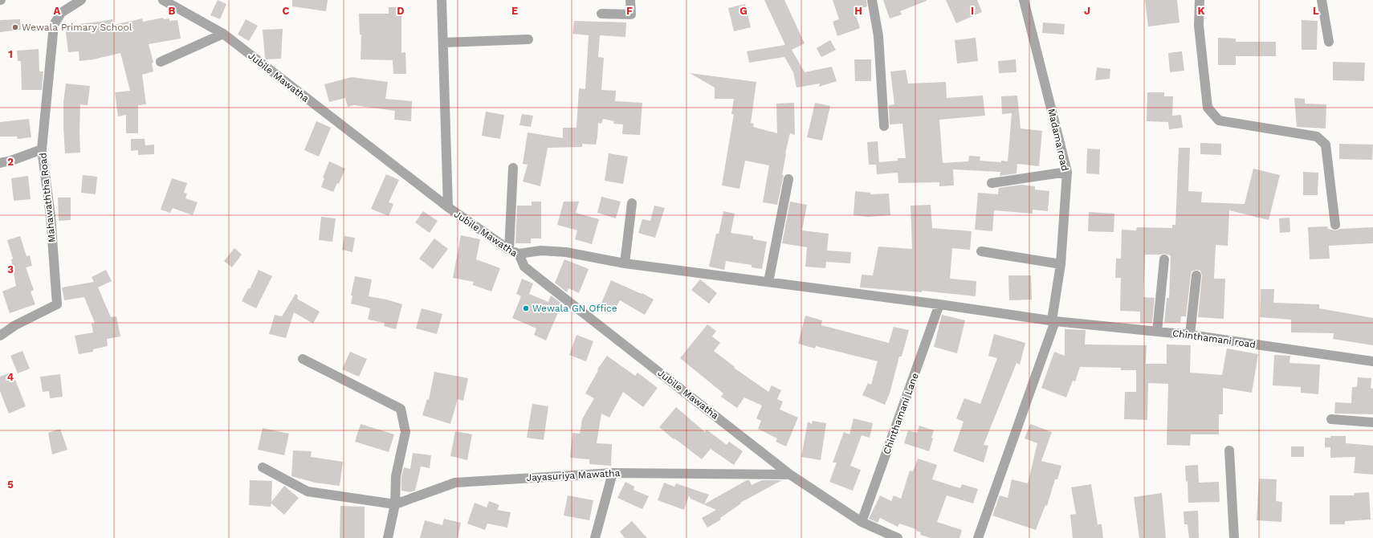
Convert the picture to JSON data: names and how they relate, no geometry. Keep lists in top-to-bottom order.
{
  "streets": {
    "street": [
      "Jubile Mawatha",
      "Madama road",
      "Mahawaththa Road",
      "Chinthamani road",
      "Chinthamani Lane",
      "Jayasuriya Mawatha"
    ]
  },
  "crossings": [
    ["Jubile Mawatha", "Chinthamani road"],
    ["Jubile Mawatha", "Chinthamani Lane"],
    ["Jubile Mawatha", "Jayasuriya Mawatha"],
    ["Madama road", "Chinthamani road"],
    ["Chinthamani road", "Chinthamani Lane"]
  ],
  "places": ["Wewala Primary School", "Wewala GN Office"],
  "grid": {
    "columns": [
      "A",
      "B",
      "C",
      "D",
      "E",
      "F",
      "G",
      "H",
      "I",
      "J",
      "K",
      "L"
    ],
    "rows": [
      "1",
      "2",
      "3",
      "4",
      "5"
    ]
  }
}
